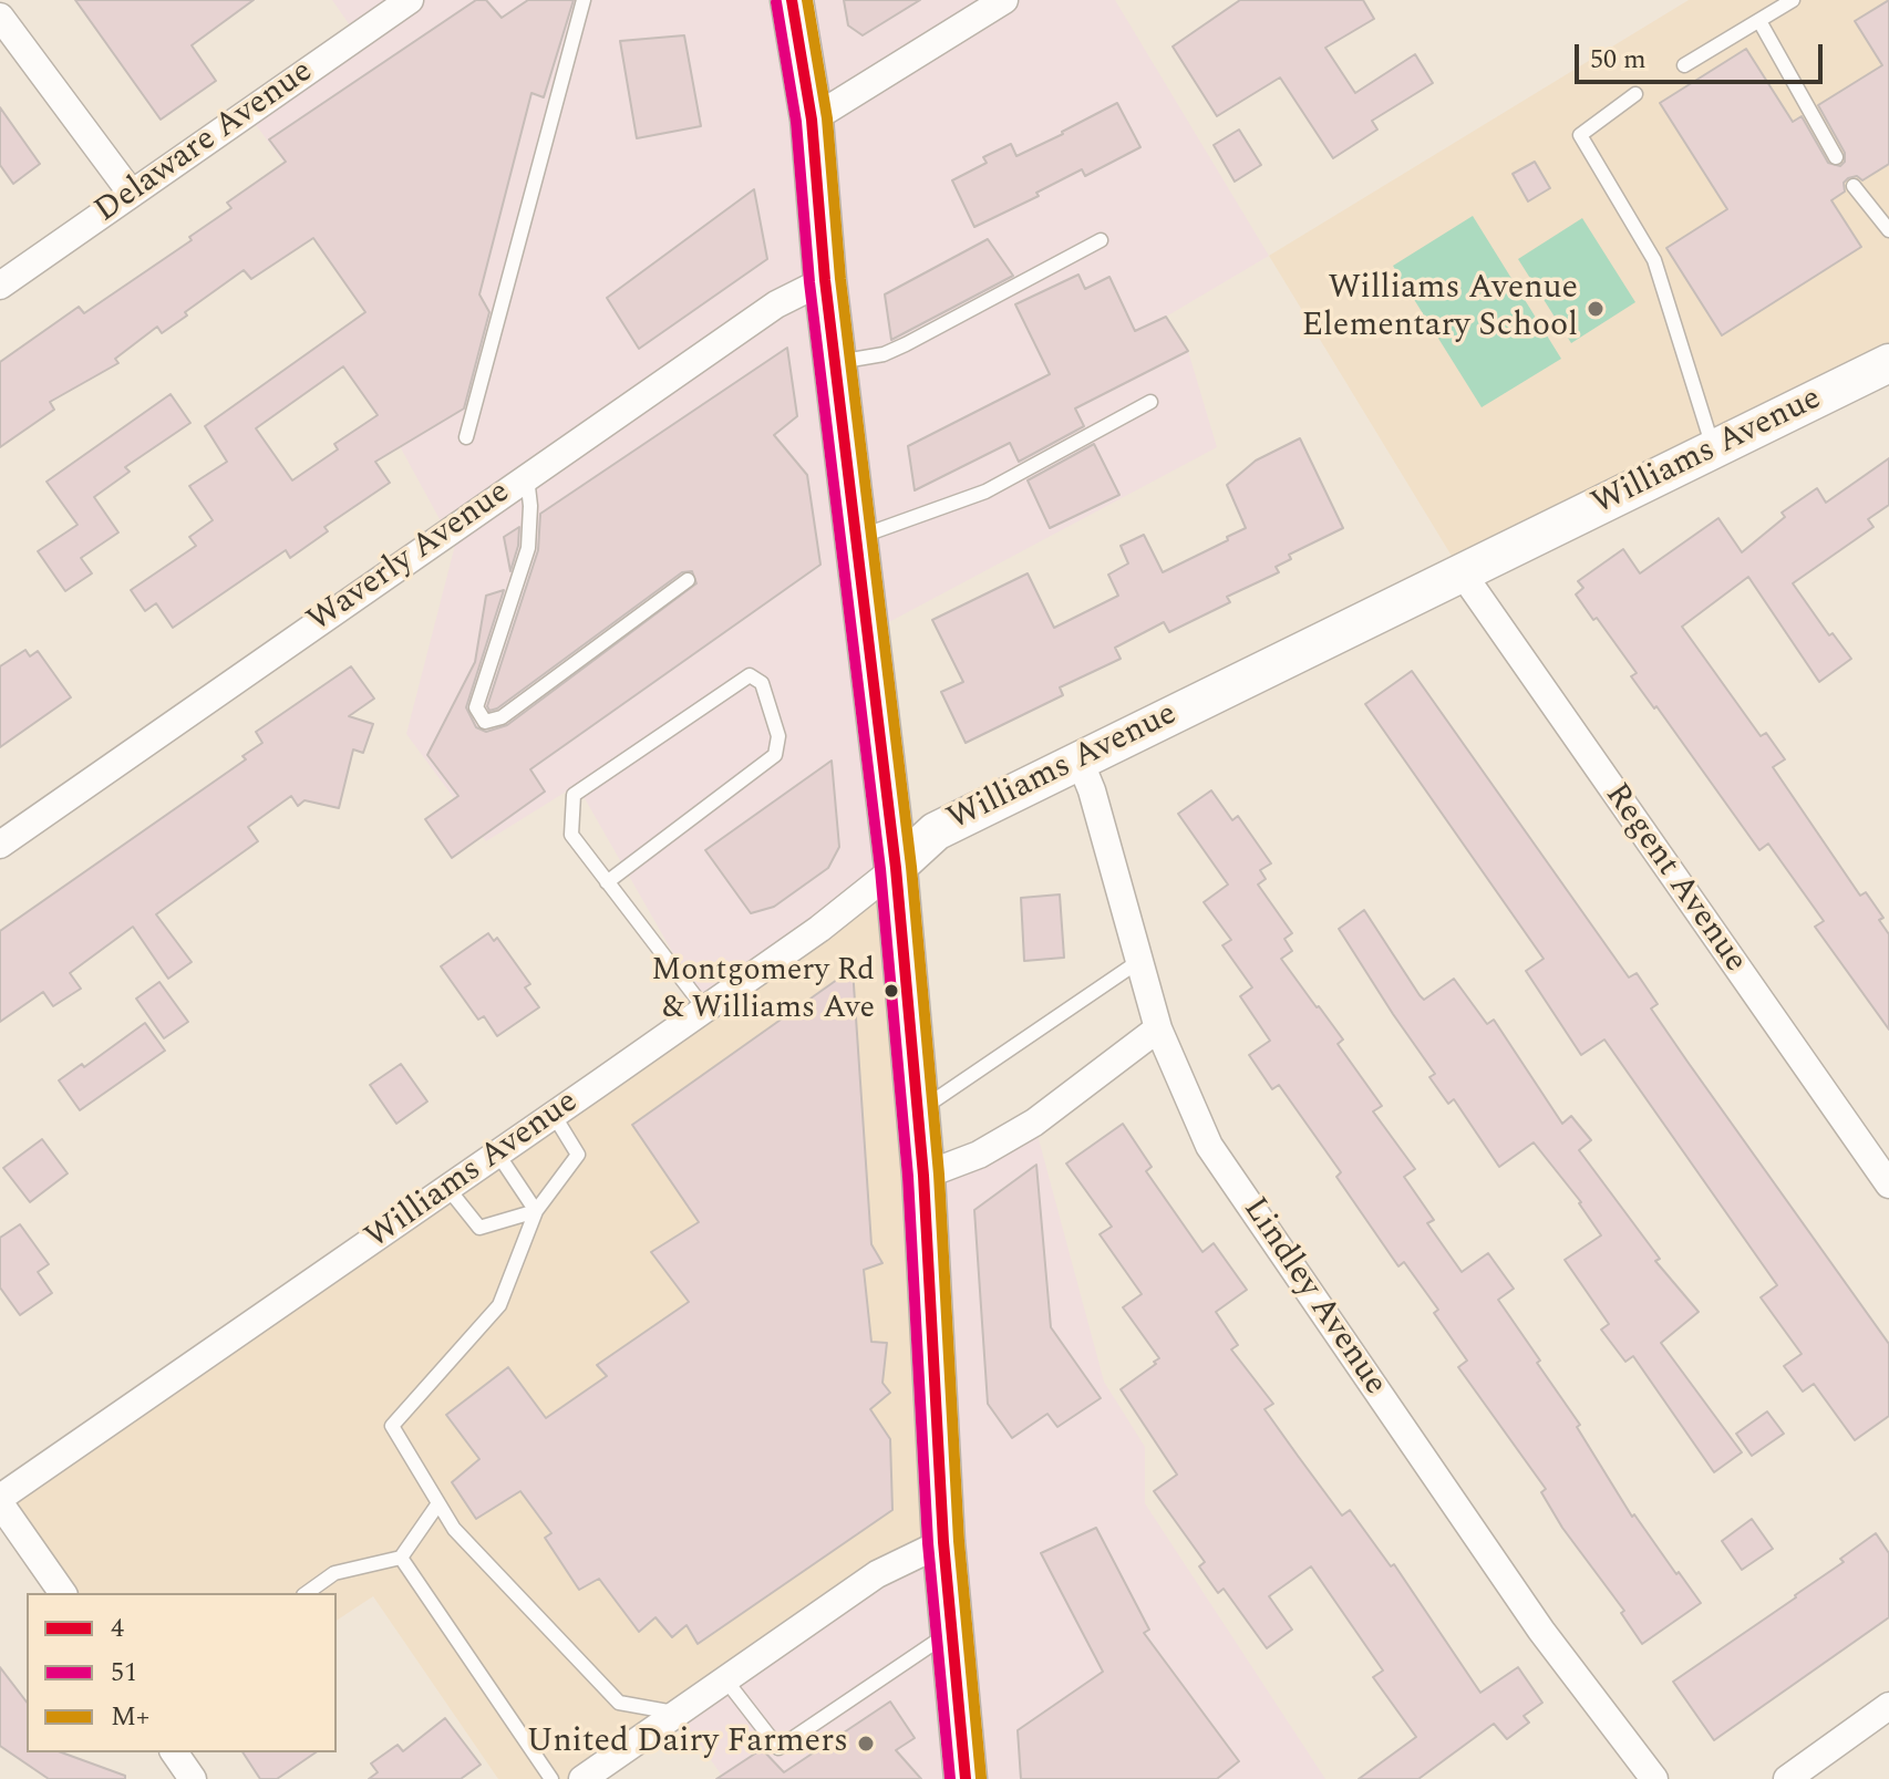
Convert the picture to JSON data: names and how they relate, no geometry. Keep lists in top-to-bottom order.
{
  "streets": {
    "street": [
      "Delaware Avenue",
      "Williams Avenue",
      "Waverly Avenue",
      "Regent Avenue",
      "Lindley Avenue"
    ]
  },
  "crossings": [
    ["Williams Avenue", "Regent Avenue"],
    ["Williams Avenue", "Lindley Avenue"]
  ],
  "places": ["Williams Avenue Elementary School", "Montgomery Rd & Williams Ave", "United Dairy Farmers"],
  "lines": ["transit line 4", "transit line M+", "transit line 51"],
  "legend": ["4", "51", "M+"],
  "scale_bar": "50 m"
}
